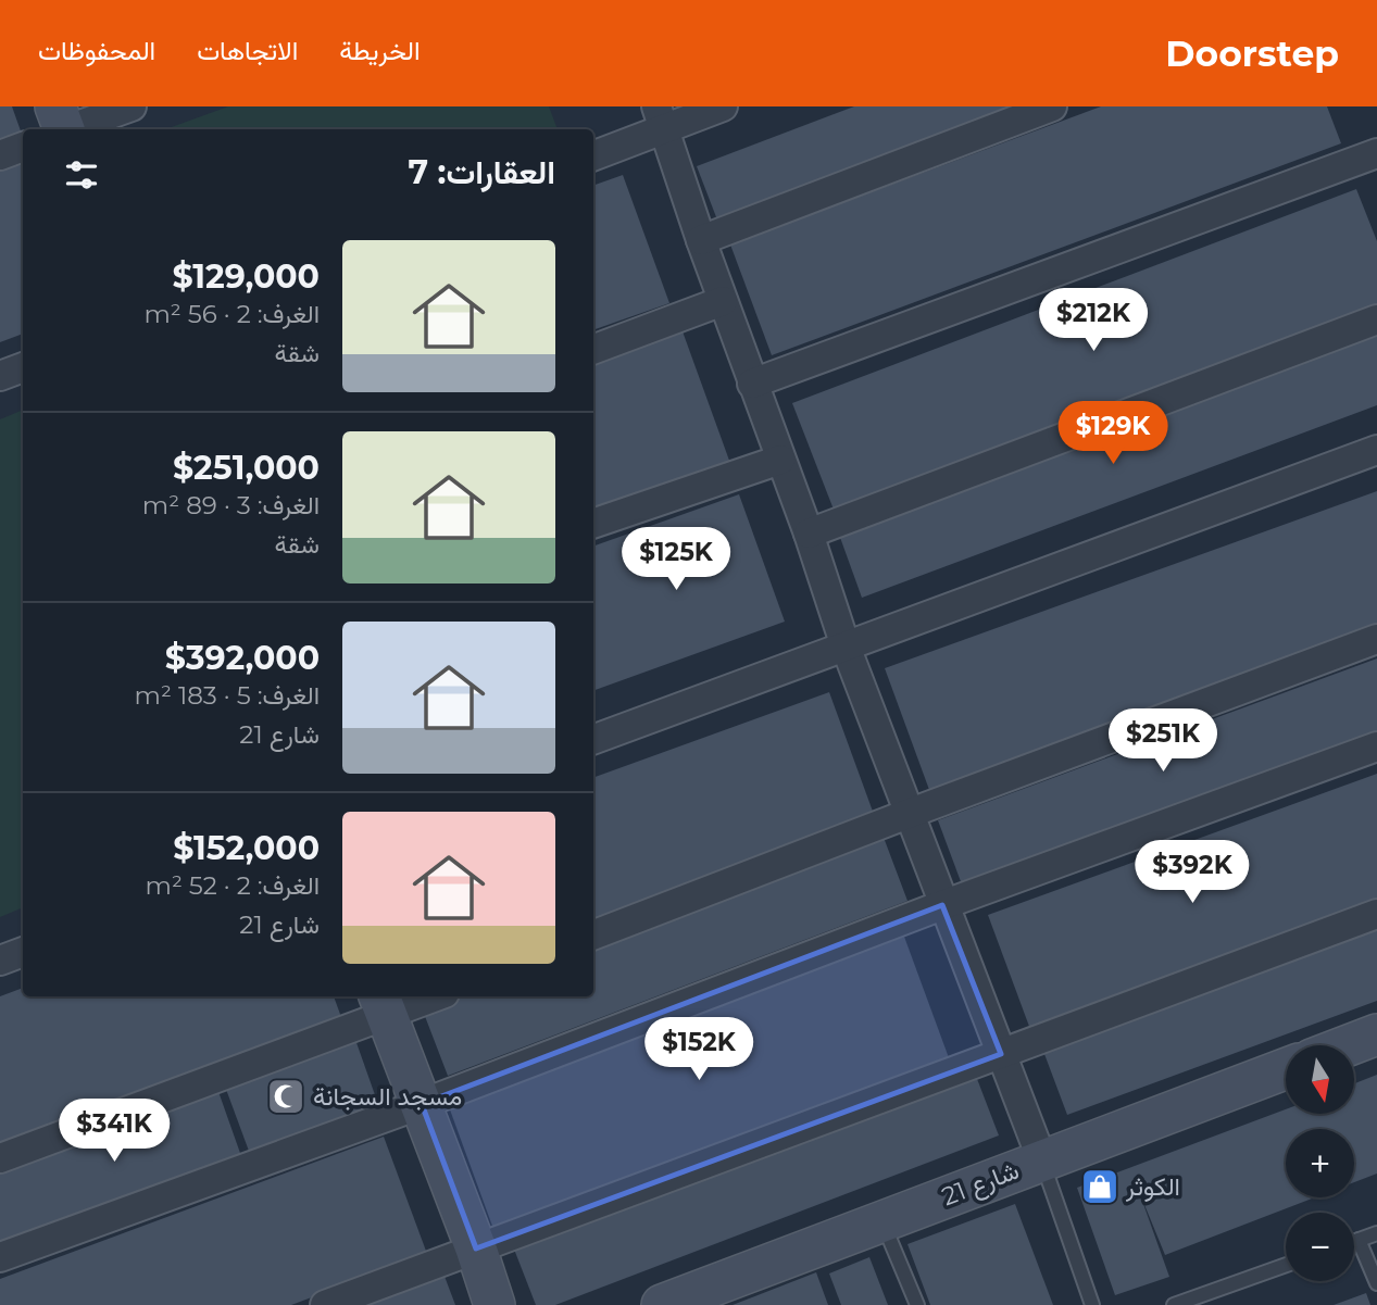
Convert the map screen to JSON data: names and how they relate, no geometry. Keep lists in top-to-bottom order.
{
  "streets": {
    "street": ["شارع 21"]
  },
  "places": {
    "mosque": ["مسجد السجانة"],
    "shop": ["الكوثر"]
  },
  "north": "bottom",
  "page": {
    "header": "Doorstep",
    "nav": ["الخريطة", "الاتجاهات", "المحفوظات"],
    "heading": "العقارات: 7",
    "list": [
      {
        "name": "$129,000",
        "note": "الغرف: 2 · 56 m² · شقة"
      },
      {
        "name": "$251,000",
        "note": "الغرف: 3 · 89 m² · شقة"
      },
      {
        "name": "$392,000",
        "note": "الغرف: 5 · 183 m² · شارع 21"
      },
      {
        "name": "$152,000",
        "note": "الغرف: 2 · 52 m² · شارع 21"
      }
    ],
    "price": [
      "$212K",
      "$129K",
      "$125K",
      "$251K",
      "$392K",
      "$152K",
      "$341K"
    ],
    "map_buttons": ["+", "−"]
  }
}
